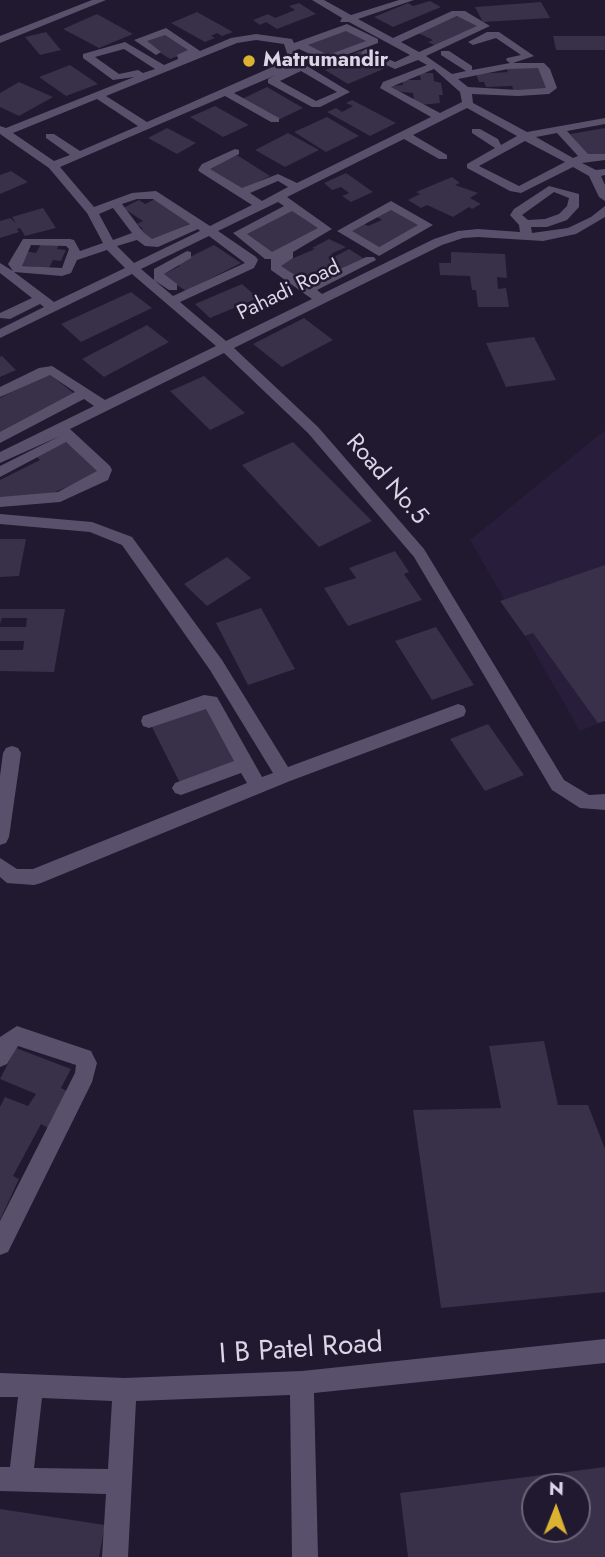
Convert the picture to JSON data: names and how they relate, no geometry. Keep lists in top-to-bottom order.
{
  "streets": {
    "street": ["Pahadi Road", "Road No.5", "I B Patel Road"]
  },
  "crossings": [
    ["Pahadi Road", "Road No.5"]
  ],
  "places": ["Matrumandir"],
  "north": "top"
}
